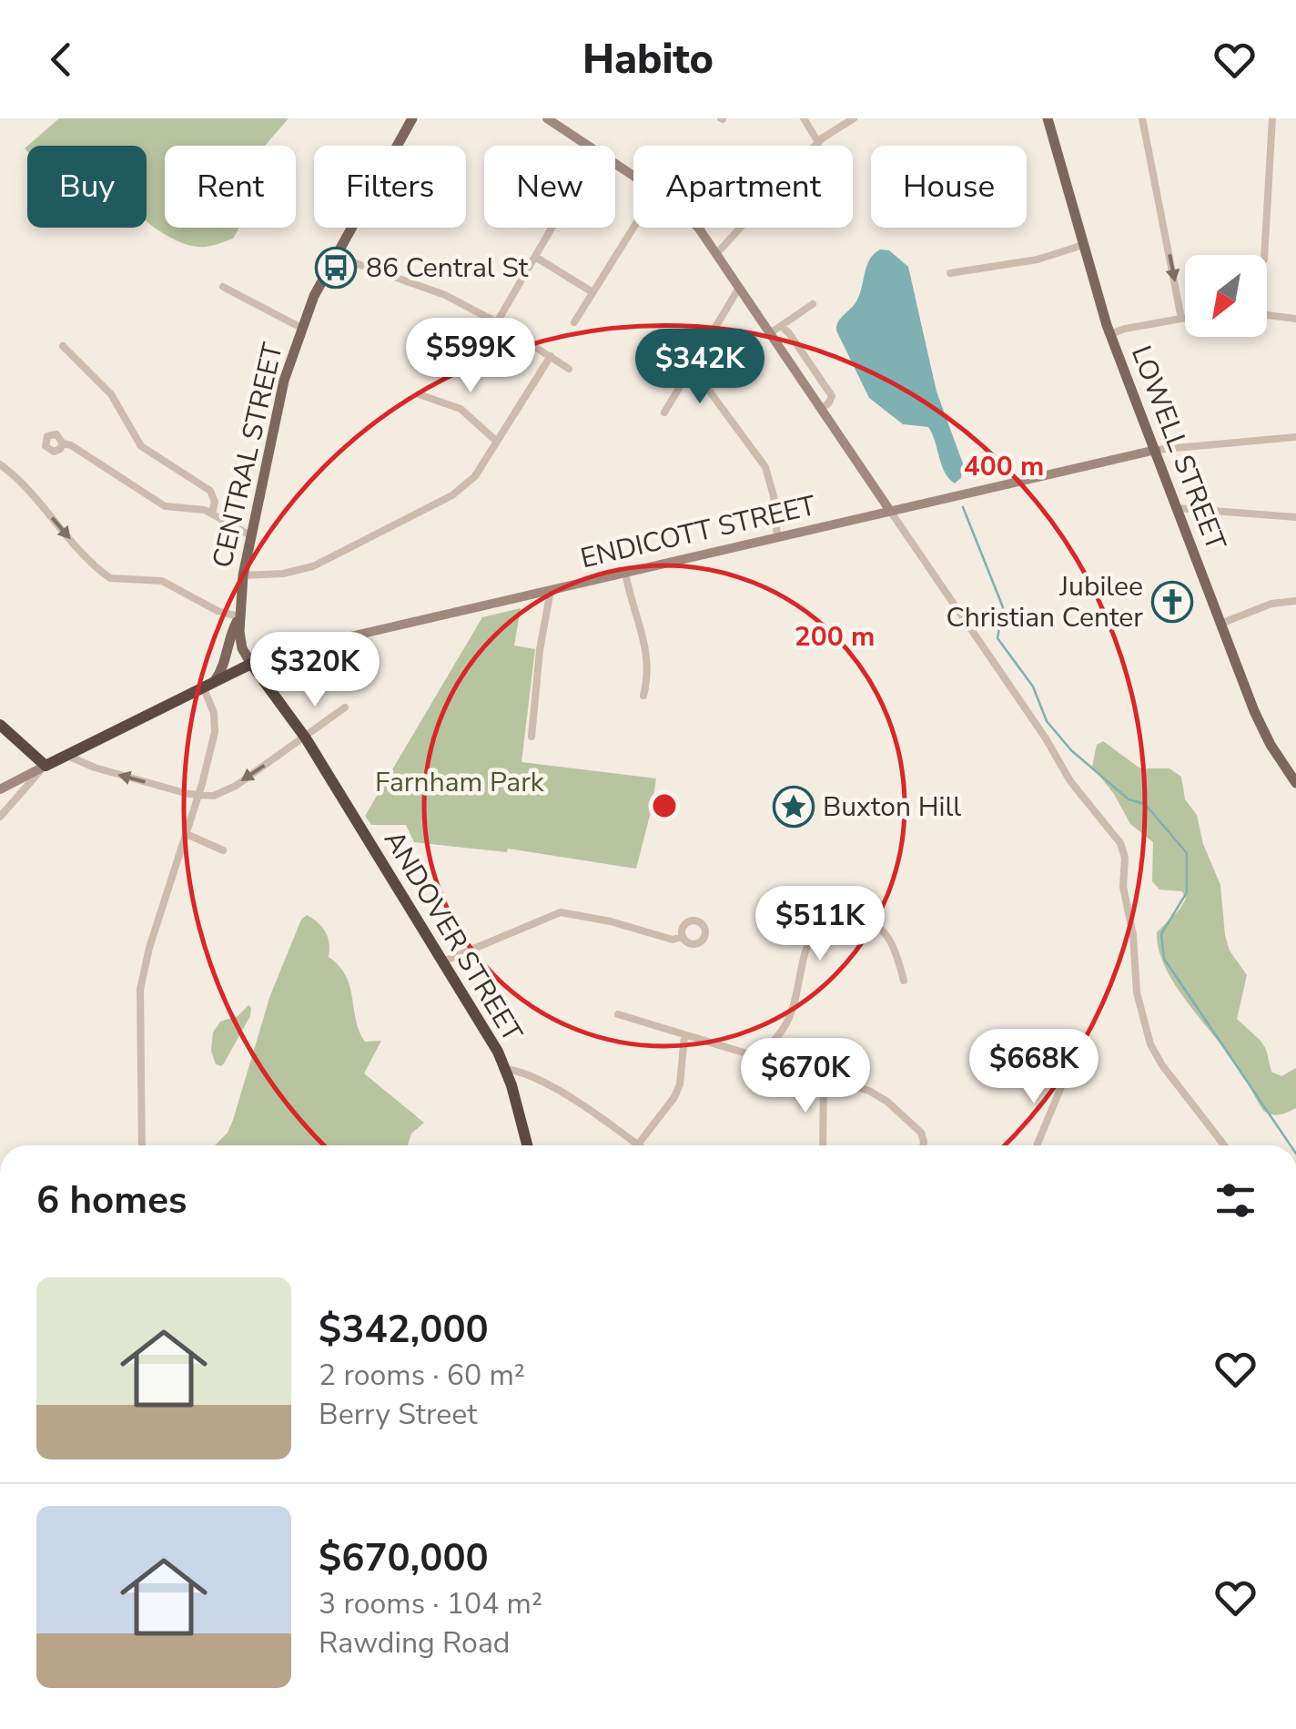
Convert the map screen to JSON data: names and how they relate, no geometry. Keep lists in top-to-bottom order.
{
  "streets": {
    "highway": ["ANDOVER STREET"],
    "main road": ["LOWELL STREET", "CENTRAL STREET"],
    "street": ["ENDICOTT STREET"]
  },
  "crossings": [
    ["LOWELL STREET", "ENDICOTT STREET"],
    ["CENTRAL STREET", "ENDICOTT STREET"],
    ["CENTRAL STREET", "ANDOVER STREET"],
    ["ENDICOTT STREET", "ANDOVER STREET"]
  ],
  "parks": ["Farnham Park"],
  "places": {
    "bus stop": ["86 Central St"],
    "church": ["Jubilee Christian Center"],
    "place": ["Buxton Hill"]
  },
  "north": "bottom left",
  "page": {
    "header": "Habito",
    "chip": [
      "Buy",
      "Rent",
      "Filters",
      "New",
      "Apartment",
      "House"
    ],
    "price": [
      "$599K",
      "$342K",
      "$320K",
      "$511K",
      "$668K",
      "$670K"
    ],
    "heading": "6 homes",
    "list": [
      {
        "name": "$342,000",
        "note": "2 rooms · 60 m² · Berry Street"
      },
      {
        "name": "$670,000",
        "note": "3 rooms · 104 m² · Rawding Road"
      }
    ]
  },
  "rings": ["400 m", "200 m"]
}
